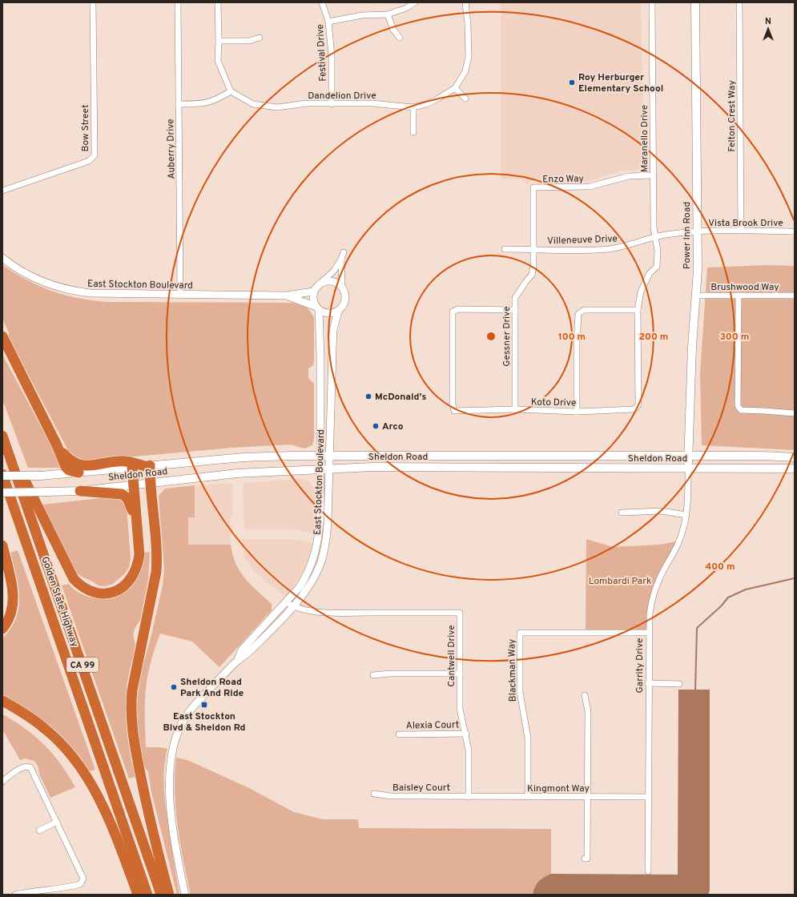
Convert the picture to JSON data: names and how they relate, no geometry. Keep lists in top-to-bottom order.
{
  "streets": {
    "highway": ["Golden State Highway", "CA 99"],
    "main road": ["Power Inn Road", "Sheldon Road"],
    "street": [
      "Festival Drive",
      "Dandelion Drive",
      "Felton Crest Way",
      "Bow Street",
      "Maranello Drive",
      "Auberry Drive",
      "Enzo Way",
      "Vista Brook Drive",
      "Villeneuve Drive",
      "East Stockton Boulevard",
      "Brushwood Way",
      "Gessner Drive",
      "Koto Drive",
      "Cantwell Drive",
      "Garrity Drive",
      "Blackman Way",
      "Alexia Court",
      "Baisley Court",
      "Kingmont Way"
    ]
  },
  "crossings": [
    ["Festival Drive", "Dandelion Drive"],
    ["Felton Crest Way", "Vista Brook Drive"],
    ["Maranello Drive", "Enzo Way"],
    ["Maranello Drive", "Villeneuve Drive"],
    ["Maranello Drive", "Koto Drive"],
    ["Auberry Drive", "East Stockton Boulevard"],
    ["Enzo Way", "Villeneuve Drive"],
    ["Enzo Way", "Gessner Drive"],
    ["Vista Brook Drive", "Power Inn Road"],
    ["Vista Brook Drive", "Villeneuve Drive"],
    ["Power Inn Road", "Villeneuve Drive"],
    ["Power Inn Road", "Brushwood Way"],
    ["Power Inn Road", "Sheldon Road"],
    ["Power Inn Road", "Garrity Drive"],
    ["Villeneuve Drive", "Gessner Drive"],
    ["Villeneuve Drive", "Koto Drive"],
    ["East Stockton Boulevard", "Sheldon Road"],
    ["East Stockton Boulevard", "Cantwell Drive"],
    ["Gessner Drive", "Koto Drive"],
    ["Sheldon Road", "Golden State Highway"],
    ["Sheldon Road", "Garrity Drive"],
    ["Cantwell Drive", "Alexia Court"],
    ["Cantwell Drive", "Baisley Court"],
    ["Cantwell Drive", "Kingmont Way"],
    ["Garrity Drive", "Blackman Way"],
    ["Garrity Drive", "Kingmont Way"],
    ["Blackman Way", "Kingmont Way"],
    ["Baisley Court", "Kingmont Way"]
  ],
  "parks": ["Lombardi Park"],
  "places": {
    "other": [
      "Roy Herburger Elementary School",
      "McDonald's",
      "Arco",
      "Sheldon Road Park And Ride"
    ],
    "transit": ["East Stockton Blvd & Sheldon Rd"]
  },
  "north": "top",
  "rings": [
    "100 m",
    "200 m",
    "300 m",
    "400 m"
  ]
}
